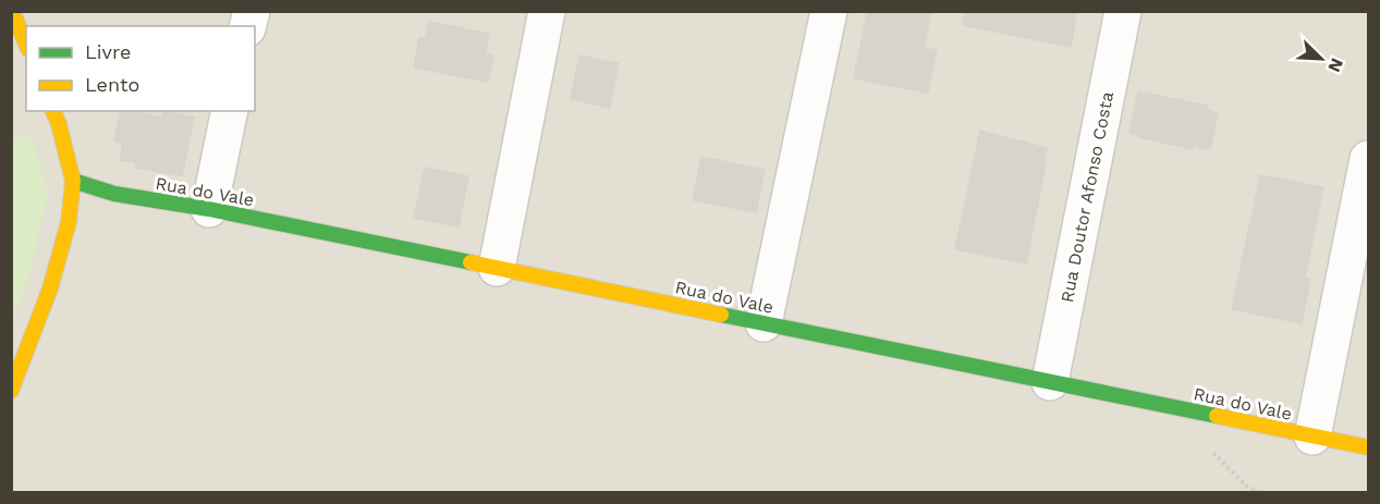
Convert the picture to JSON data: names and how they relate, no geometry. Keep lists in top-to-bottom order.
{
  "streets": {
    "street": ["Rua do Vale", "Rua Doutor Afonso Costa"]
  },
  "crossings": [
    ["Rua do Vale", "Rua Doutor Afonso Costa"]
  ],
  "legend": ["Livre", "Lento"],
  "north": "bottom right"
}
